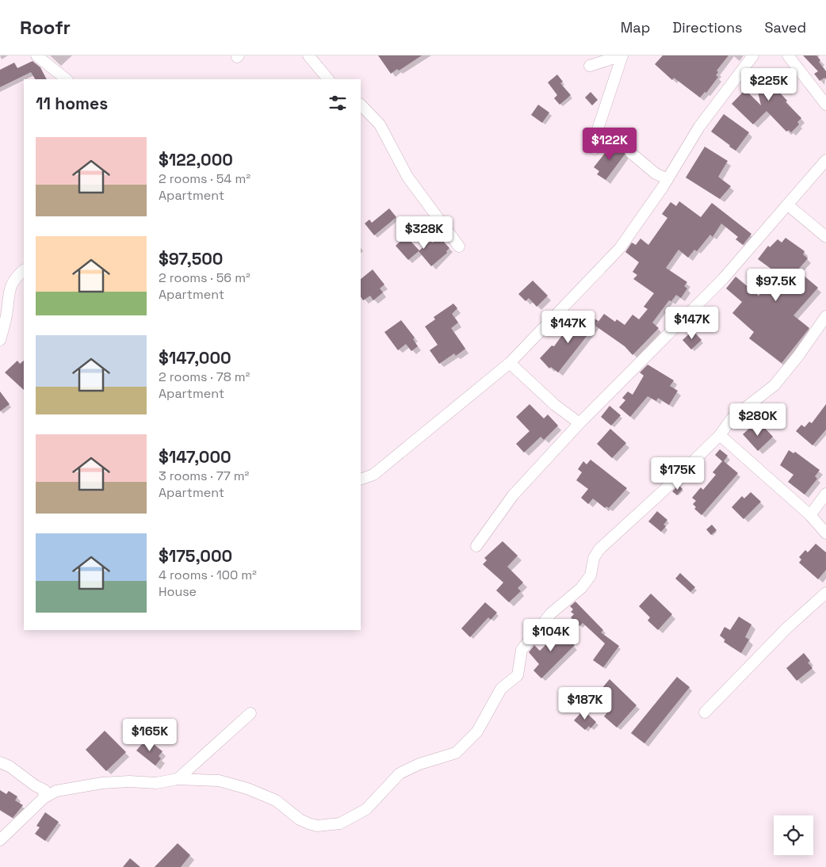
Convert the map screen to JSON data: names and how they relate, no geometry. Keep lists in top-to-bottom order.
{
  "page": {
    "header": "Roofr",
    "nav": ["Map", "Directions", "Saved"],
    "price": [
      "$225K",
      "$122K",
      "$328K",
      "$97.5K",
      "$147K",
      "$147K",
      "$280K",
      "$175K",
      "$104K",
      "$187K",
      "$165K"
    ],
    "heading": "11 homes",
    "list": [
      {
        "name": "$122,000",
        "note": "2 rooms · 54 m² · Apartment"
      },
      {
        "name": "$97,500",
        "note": "2 rooms · 56 m² · Apartment"
      },
      {
        "name": "$147,000",
        "note": "2 rooms · 78 m² · Apartment"
      },
      {
        "name": "$147,000",
        "note": "3 rooms · 77 m² · Apartment"
      },
      {
        "name": "$175,000",
        "note": "4 rooms · 100 m² · House"
      }
    ]
  }
}
